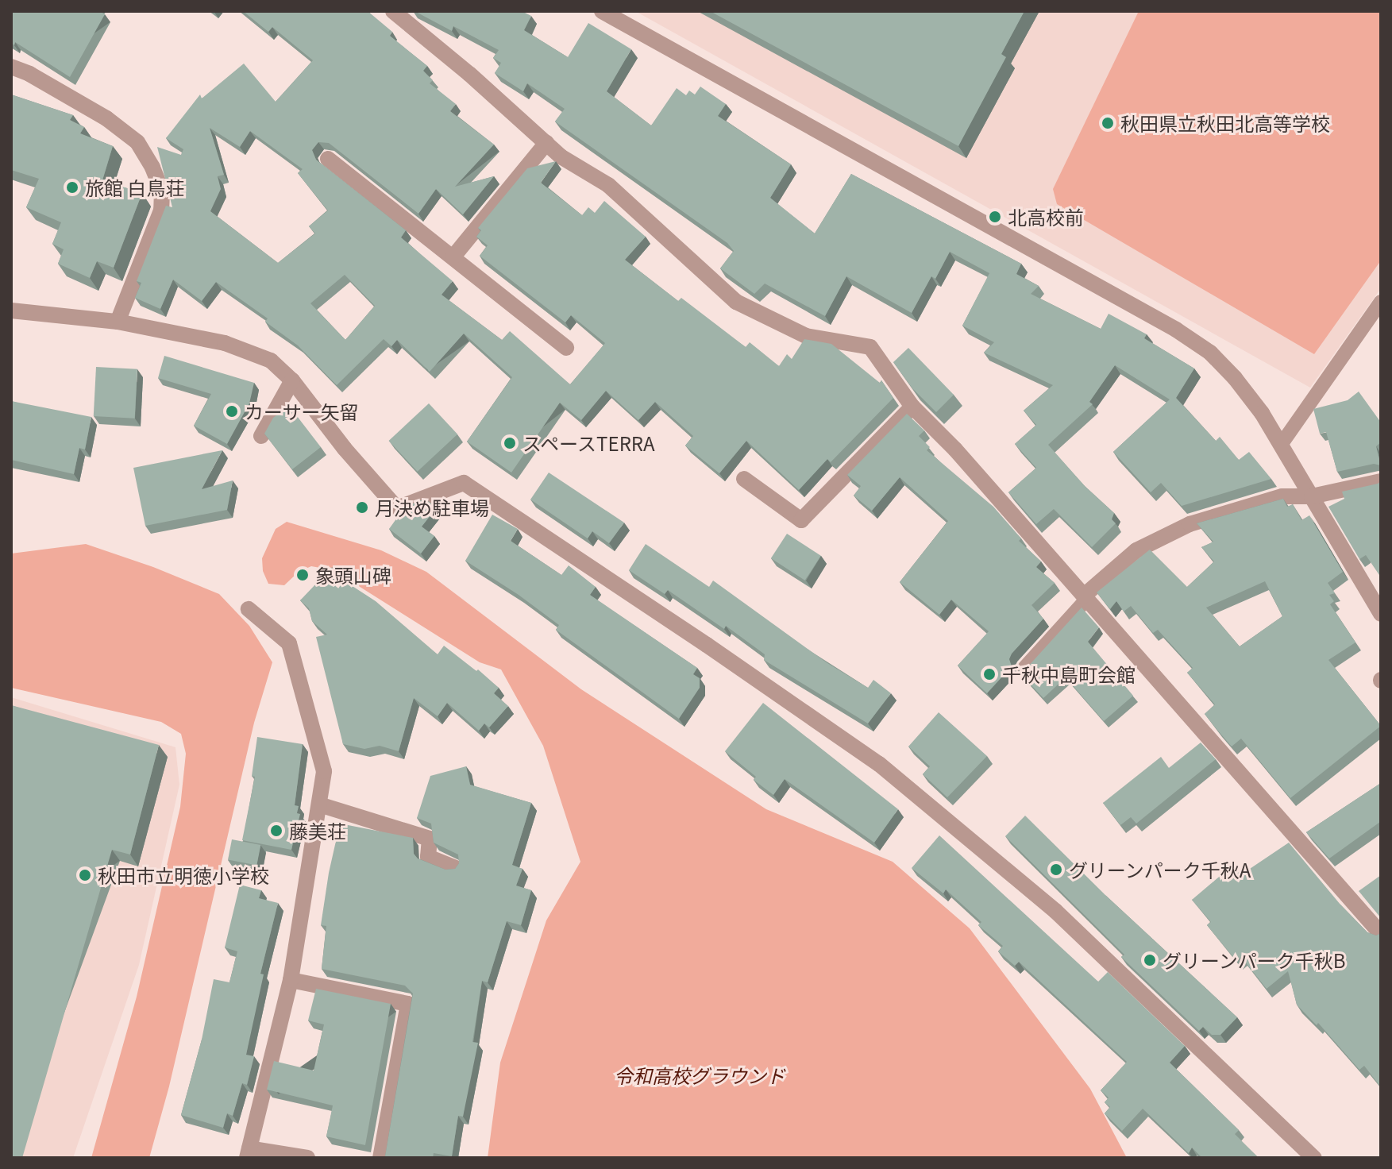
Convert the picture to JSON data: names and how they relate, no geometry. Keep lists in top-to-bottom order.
{
  "parks": ["令和高校グラウンド"],
  "places": [
    "秋田県立秋田北高等学校",
    "旅館 白鳥荘",
    "北高校前",
    "カーサー矢留",
    "スペースTERRA",
    "月決め駐車場",
    "象頭山碑",
    "千秋中島町会館",
    "藤美荘",
    "グリーンパーク千秋A",
    "秋田市立明徳小学校",
    "グリーンパーク千秋B"
  ]
}
